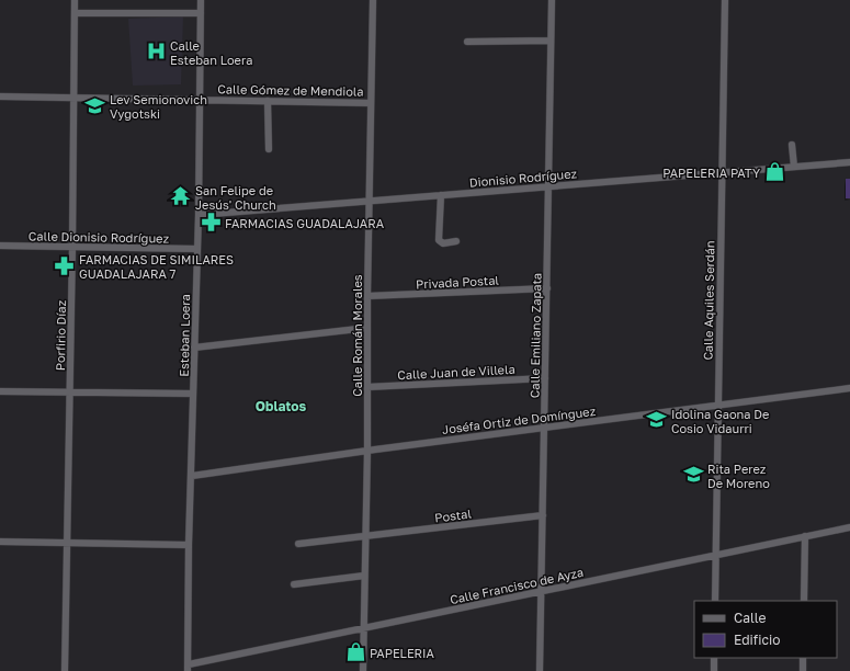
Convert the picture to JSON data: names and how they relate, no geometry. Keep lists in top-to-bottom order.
{
  "streets": {
    "street": [
      "Calle Gómez de Mendiola",
      "Dionisio Rodríguez",
      "Calle Dionisio Rodríguez",
      "Privada Postal",
      "Calle Aquiles Serdán",
      "Porfirio Díaz",
      "Esteban Loera",
      "Calle Román Morales",
      "Calle Emiliano Zapata",
      "Calle Juan de Villela",
      "Joséfa Ortiz de Domínguez",
      "Postal",
      "Calle Francisco de Ayza"
    ]
  },
  "crossings": [
    ["Calle Gómez de Mendiola", "Porfirio Díaz"],
    ["Calle Gómez de Mendiola", "Esteban Loera"],
    ["Calle Gómez de Mendiola", "Calle Román Morales"],
    ["Dionisio Rodríguez", "Calle Aquiles Serdán"],
    ["Dionisio Rodríguez", "Esteban Loera"],
    ["Dionisio Rodríguez", "Calle Román Morales"],
    ["Dionisio Rodríguez", "Calle Emiliano Zapata"],
    ["Calle Dionisio Rodríguez", "Porfirio Díaz"],
    ["Calle Dionisio Rodríguez", "Esteban Loera"],
    ["Privada Postal", "Calle Román Morales"],
    ["Privada Postal", "Calle Emiliano Zapata"],
    ["Calle Aquiles Serdán", "Joséfa Ortiz de Domínguez"],
    ["Calle Aquiles Serdán", "Calle Francisco de Ayza"],
    ["Esteban Loera", "Joséfa Ortiz de Domínguez"],
    ["Esteban Loera", "Calle Francisco de Ayza"],
    ["Calle Román Morales", "Calle Juan de Villela"],
    ["Calle Román Morales", "Joséfa Ortiz de Domínguez"],
    ["Calle Román Morales", "Postal"],
    ["Calle Román Morales", "Calle Francisco de Ayza"],
    ["Calle Emiliano Zapata", "Calle Juan de Villela"],
    ["Calle Emiliano Zapata", "Joséfa Ortiz de Domínguez"],
    ["Calle Emiliano Zapata", "Postal"],
    ["Calle Emiliano Zapata", "Calle Francisco de Ayza"]
  ],
  "districts": ["Oblatos"],
  "places": {
    "hospital": ["Calle Esteban Loera"],
    "school or university": ["Lev Semionovich Vygotski", "Idolina Gaona De Cosio Vidaurri", "Rita Perez De Moreno"],
    "shop": ["PAPELERIA PATY", "PAPELERIA"],
    "temple": ["San Felipe de Jesús' Church"],
    "pharmacy": ["FARMACIAS GUADALAJARA", "FARMACIAS DE SIMILARES GUADALAJARA 7"]
  },
  "legend": ["Calle", "Edificio"]
}
